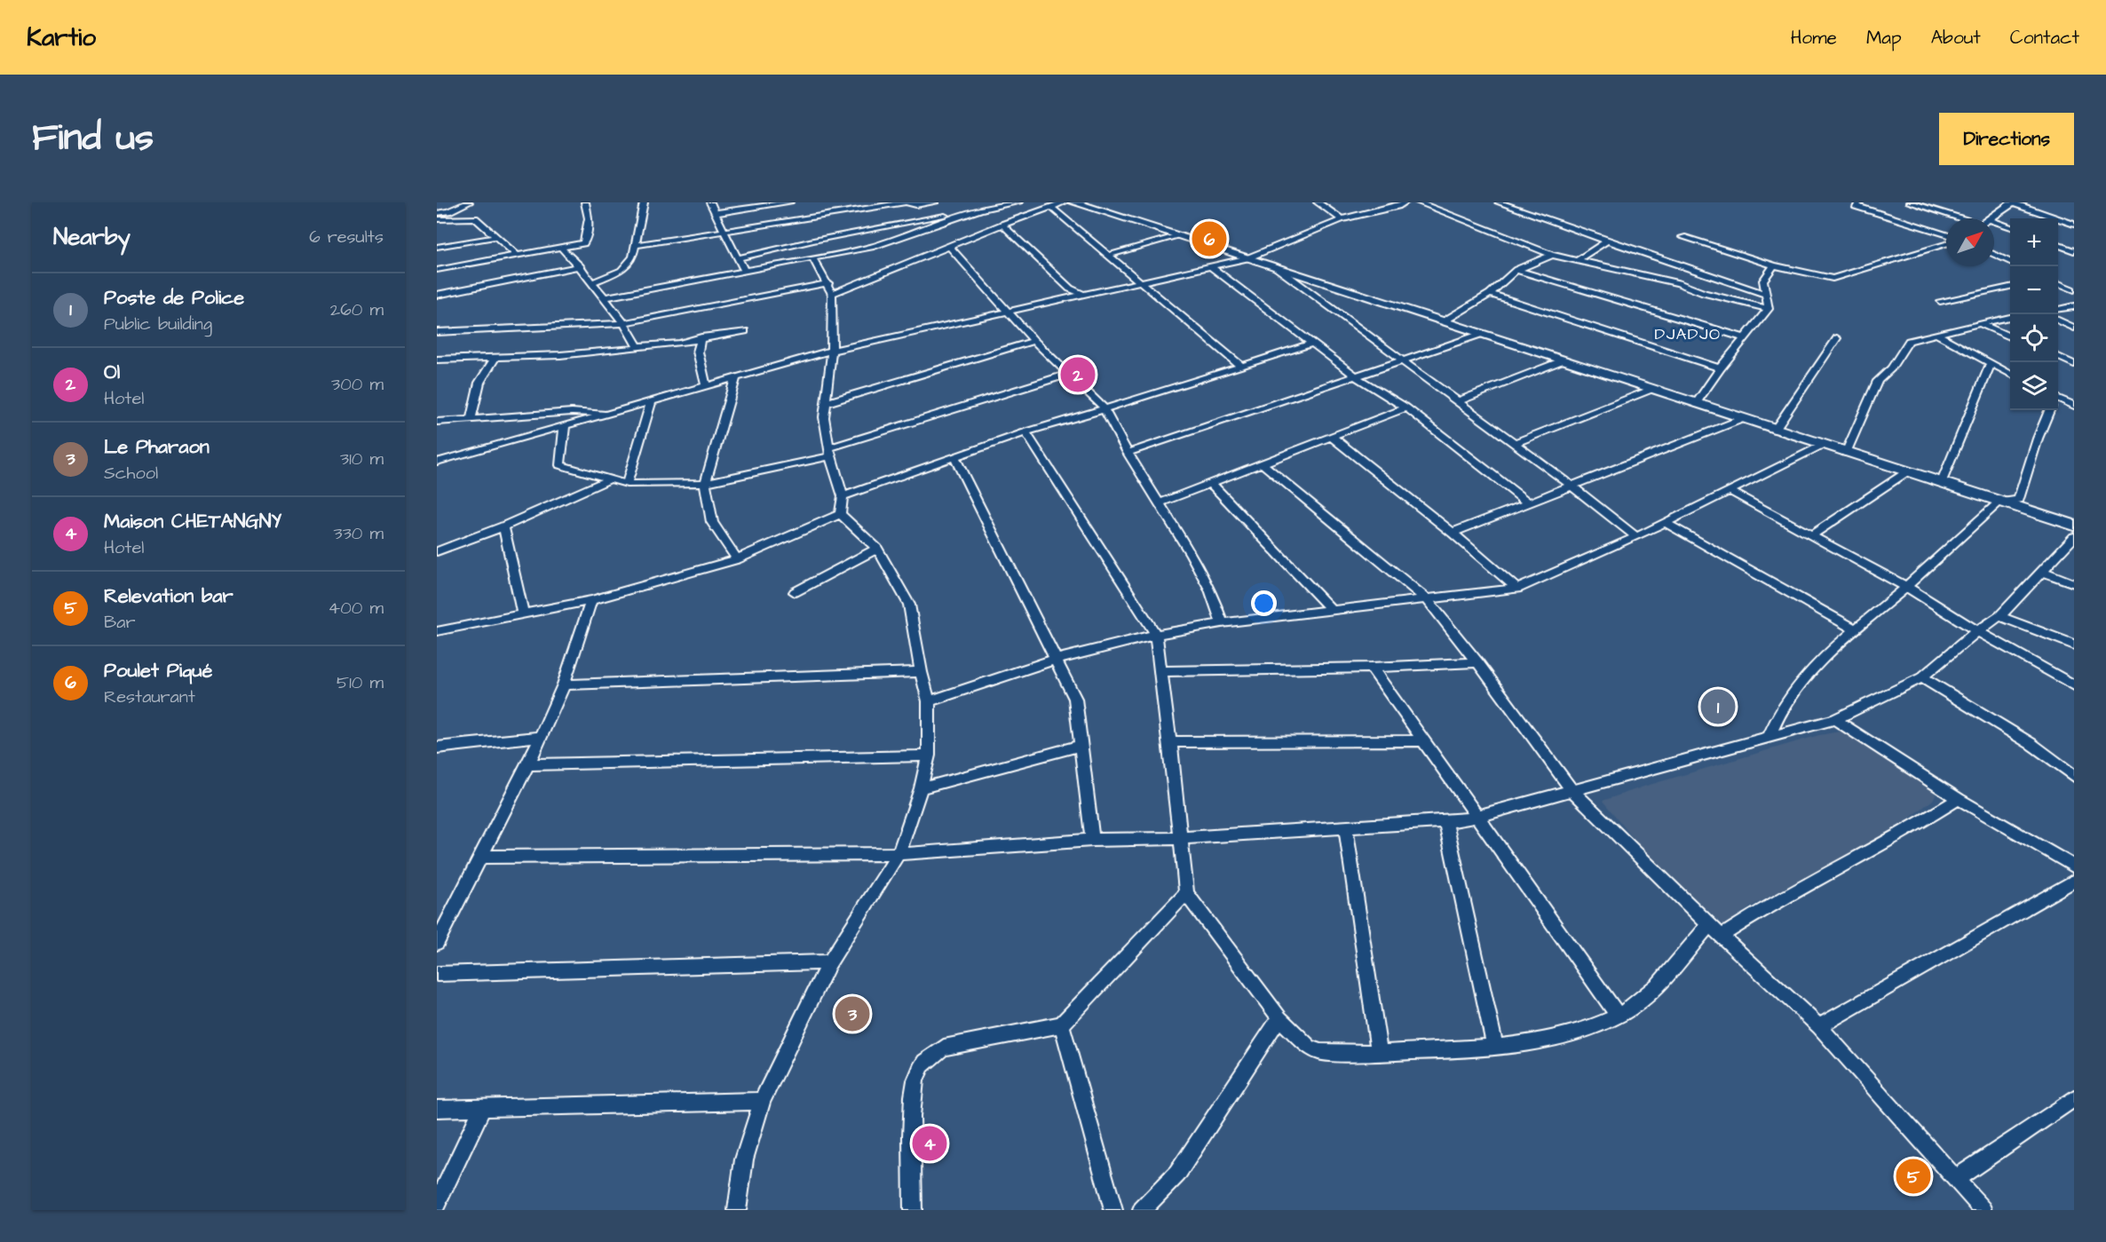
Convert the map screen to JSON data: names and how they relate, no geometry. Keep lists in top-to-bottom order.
{
  "districts": ["DJADJO"],
  "north": "top right",
  "page": {
    "header": "Kartio",
    "nav": [
      "Home",
      "Map",
      "About",
      "Contact"
    ],
    "title": "Find us",
    "buttons": "Directions",
    "heading": ["Nearby", "6 results"],
    "map_buttons": ["+", "−"],
    "pins": [
      "6",
      "2",
      "1",
      "3",
      "4",
      "5"
    ],
    "list": [
      {
        "mark": "1",
        "name": "Poste de Police",
        "note": "Public building",
        "value": "260 m"
      },
      {
        "mark": "2",
        "name": "Ol",
        "note": "Hotel",
        "value": "300 m"
      },
      {
        "mark": "3",
        "name": "Le Pharaon",
        "note": "School",
        "value": "310 m"
      },
      {
        "mark": "4",
        "name": "Maison CHETANGNY",
        "note": "Hotel",
        "value": "330 m"
      },
      {
        "mark": "5",
        "name": "Relevation bar",
        "note": "Bar",
        "value": "400 m"
      },
      {
        "mark": "6",
        "name": "Poulet Piqué",
        "note": "Restaurant",
        "value": "510 m"
      }
    ]
  }
}
